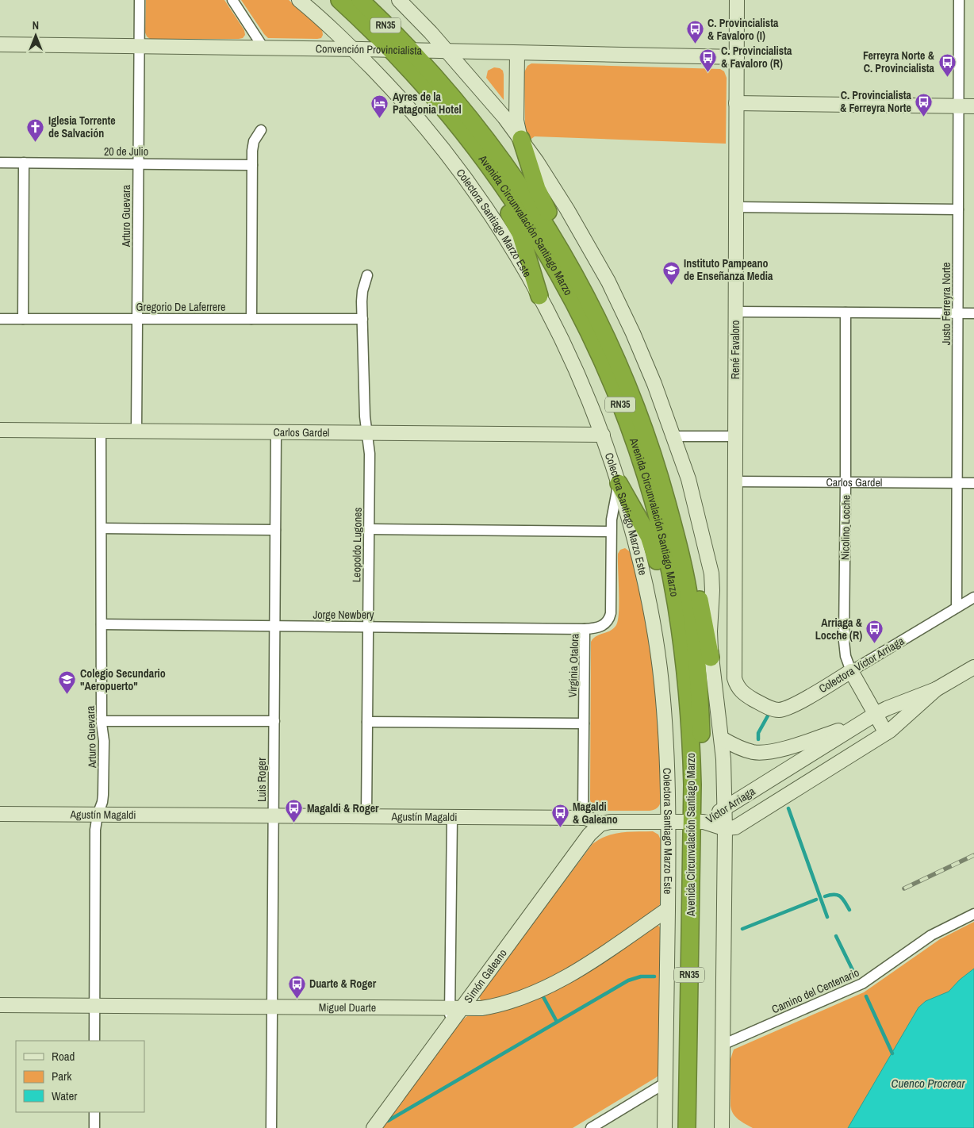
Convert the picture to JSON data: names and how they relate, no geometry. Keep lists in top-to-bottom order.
{
  "streets": {
    "highway": ["RN35", "Avenida Circunvalación Santiago Marzo"],
    "street": [
      "Convención Provincialista",
      "20 de Julio",
      "Arturo Guevara",
      "Colectora Santiago Marzo Este",
      "Justo Ferreyra Norte",
      "Gregorio De Laferrere",
      "René Favaloro",
      "Carlos Gardel",
      "Nicolino Locche",
      "Leopoldo Lugones",
      "Jorge Newbery",
      "Colectora Víctor Arriaga",
      "Virginia Otalora",
      "Luis Roger",
      "Víctor Arriaga",
      "Agustín Magaldi",
      "Simón Galeano",
      "Camino del Centenario",
      "Miguel Duarte"
    ]
  },
  "crossings": [
    ["Convención Provincialista", "Arturo Guevara"],
    ["Convención Provincialista", "Colectora Santiago Marzo Este"],
    ["Convención Provincialista", "Avenida Circunvalación Santiago Marzo"],
    ["Convención Provincialista", "René Favaloro"],
    ["20 de Julio", "Arturo Guevara"],
    ["Arturo Guevara", "Gregorio De Laferrere"],
    ["Arturo Guevara", "Carlos Gardel"],
    ["Arturo Guevara", "Jorge Newbery"],
    ["Arturo Guevara", "Agustín Magaldi"],
    ["Arturo Guevara", "Miguel Duarte"],
    ["Colectora Santiago Marzo Este", "Carlos Gardel"],
    ["Colectora Santiago Marzo Este", "Virginia Otalora"],
    ["Colectora Santiago Marzo Este", "Miguel Duarte"],
    ["Avenida Circunvalación Santiago Marzo", "Víctor Arriaga"],
    ["Justo Ferreyra Norte", "Carlos Gardel"],
    ["Justo Ferreyra Norte", "Colectora Víctor Arriaga"],
    ["Gregorio De Laferrere", "Leopoldo Lugones"],
    ["René Favaloro", "Carlos Gardel"],
    ["René Favaloro", "Colectora Víctor Arriaga"],
    ["Carlos Gardel", "Nicolino Locche"],
    ["Carlos Gardel", "Leopoldo Lugones"],
    ["Carlos Gardel", "Luis Roger"],
    ["Nicolino Locche", "Colectora Víctor Arriaga"],
    ["Nicolino Locche", "Víctor Arriaga"],
    ["Leopoldo Lugones", "Jorge Newbery"],
    ["Leopoldo Lugones", "Agustín Magaldi"],
    ["Jorge Newbery", "Virginia Otalora"],
    ["Jorge Newbery", "Luis Roger"],
    ["Virginia Otalora", "Agustín Magaldi"],
    ["Luis Roger", "Agustín Magaldi"],
    ["Luis Roger", "Miguel Duarte"],
    ["Agustín Magaldi", "Simón Galeano"],
    ["Simón Galeano", "Miguel Duarte"]
  ],
  "water": ["Cuenco Procrear"],
  "places": {
    "bus stop": [
      "C. Provincialista & Favaloro (I)",
      "C. Provincialista & Favaloro (R)",
      "Ferreyra Norte & C. Provincialista",
      "C. Provincialista & Ferreyra Norte",
      "Arriaga & Locche (R)",
      "Magaldi & Roger",
      "Magaldi & Galeano",
      "Duarte & Roger"
    ],
    "hotel": ["Ayres de la Patagonia Hotel"],
    "church": ["Iglesia Torrente de Salvación"],
    "school or university": ["Instituto Pampeano de Enseñanza Media", "Colegio Secundario \"Aeropuerto\""]
  },
  "legend": ["Road", "Park", "Water"],
  "north": "top"
}
